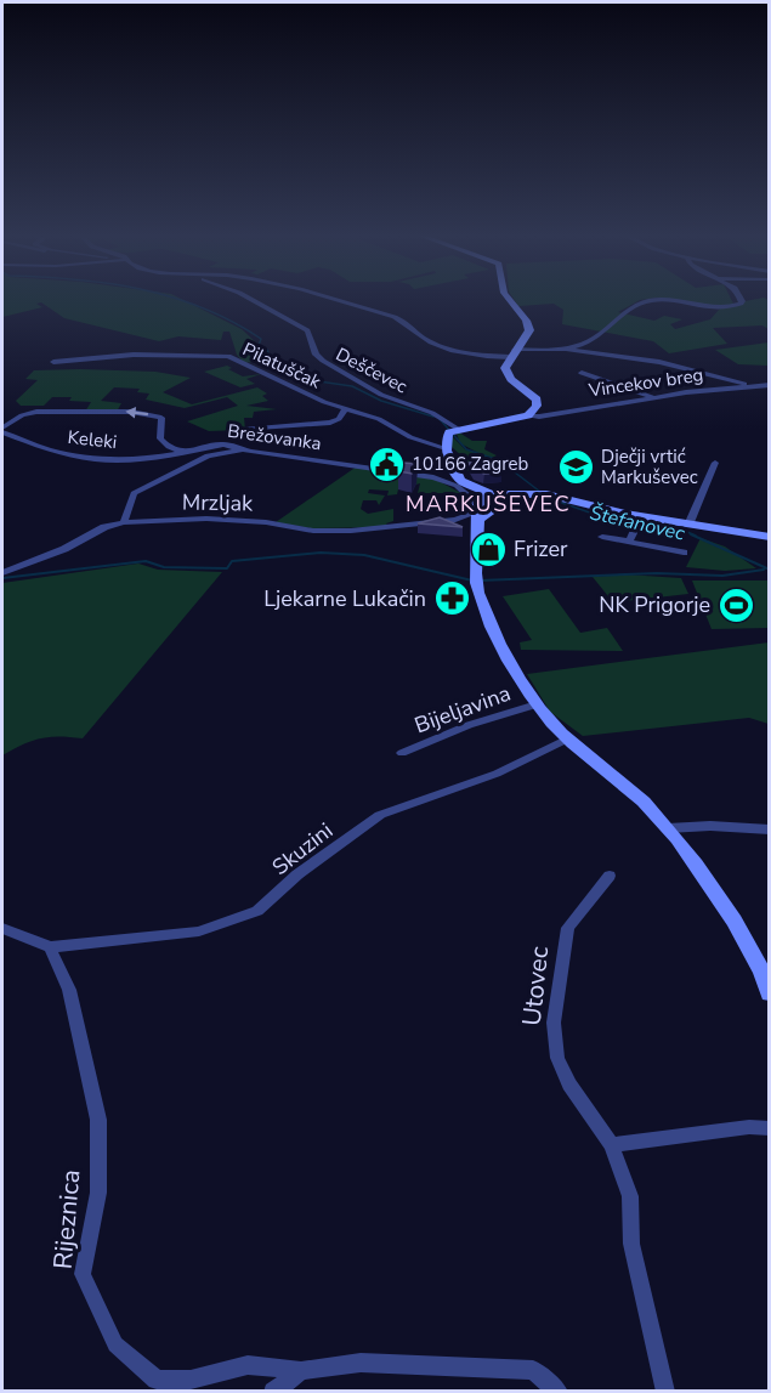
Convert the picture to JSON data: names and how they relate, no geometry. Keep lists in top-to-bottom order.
{
  "streets": {
    "street": [
      "Pilatuščak",
      "Deščevec",
      "Vincekov breg",
      "Brežovanka",
      "Keleki",
      "Mrzljak",
      "Bijeljavina",
      "Skuzini",
      "Utovec",
      "Rijeznica"
    ]
  },
  "crossings": [
    ["Brežovanka", "Keleki"],
    ["Brežovanka", "Mrzljak"],
    ["Skuzini", "Rijeznica"]
  ],
  "districts": ["MARKUŠEVEC"],
  "water": ["Štefanovec"],
  "places": {
    "public building": ["10166 Zagreb"],
    "school or university": ["Dječji vrtić Markuševec"],
    "shop": ["Frizer"],
    "pharmacy": ["Ljekarne Lukačin"],
    "sports": ["NK Prigorje"]
  }
}
